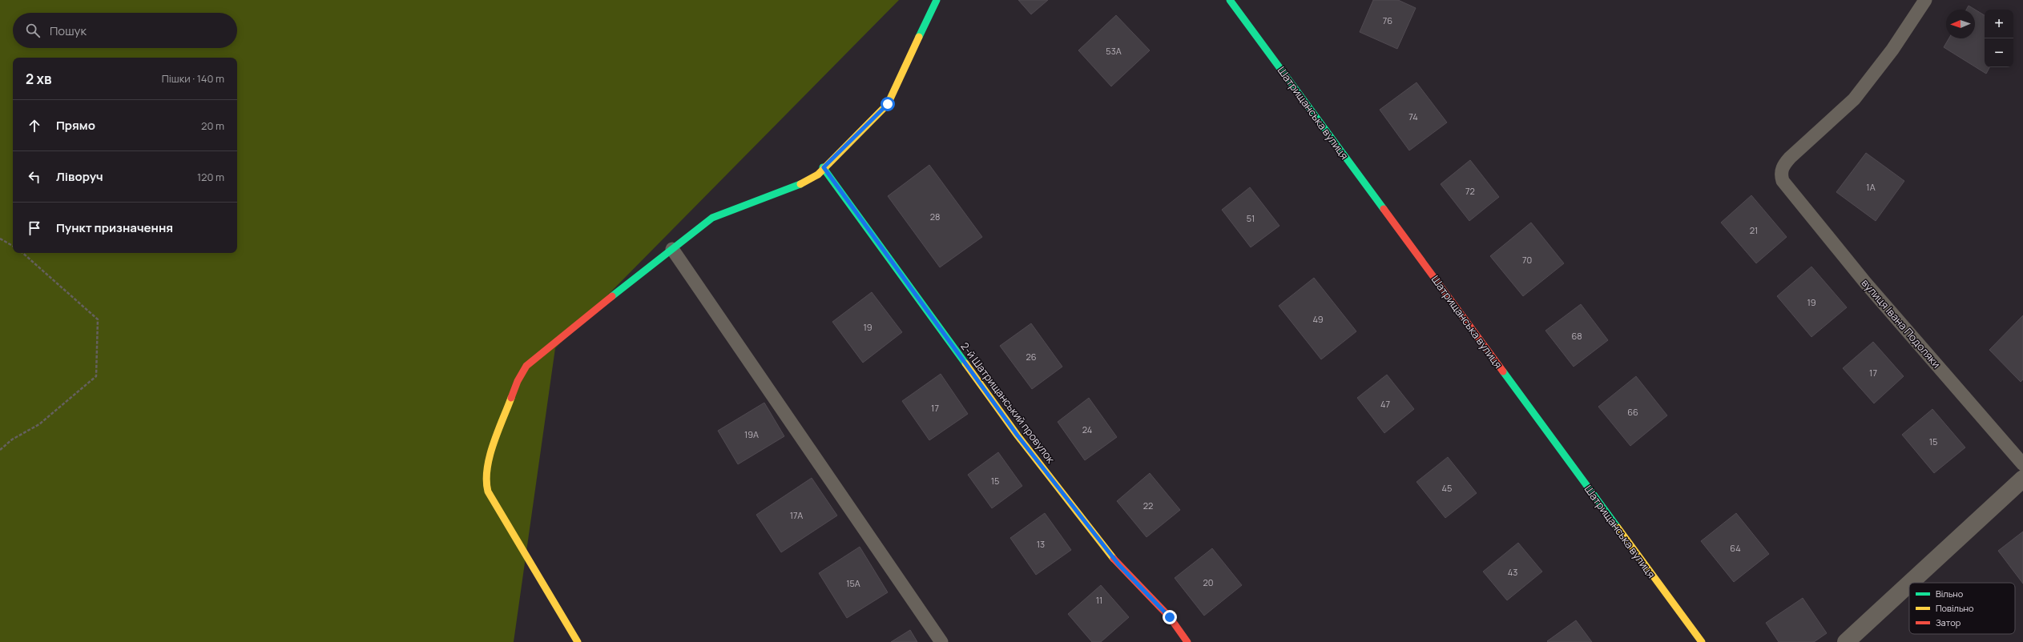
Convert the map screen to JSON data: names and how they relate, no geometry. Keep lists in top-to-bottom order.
{
  "streets": {
    "street": ["Шатрищанська вулиця", "2-й Шатрищанський провулок"],
    "lane": ["вулиця Івана Подоляки"]
  },
  "house_numbers": [
    "76",
    "53А",
    "74",
    "1А",
    "72",
    "28",
    "51",
    "21",
    "70",
    "19",
    "49",
    "19",
    "68",
    "26",
    "17",
    "47",
    "17",
    "66",
    "24",
    "19А",
    "15",
    "15",
    "45",
    "22",
    "17А",
    "13",
    "64",
    "43",
    "20",
    "15А",
    "11"
  ],
  "legend": ["Вільно", "Повільно", "Затор"],
  "north": "left",
  "page": {
    "map_buttons": ["+", "−"],
    "search": "Пошук",
    "heading": ["2 хв", "Пішки · 140 m"],
    "list": [
      ["Прямо", "20 m"],
      ["Ліворуч", "120 m"],
      "Пункт призначення"
    ]
  }
}
